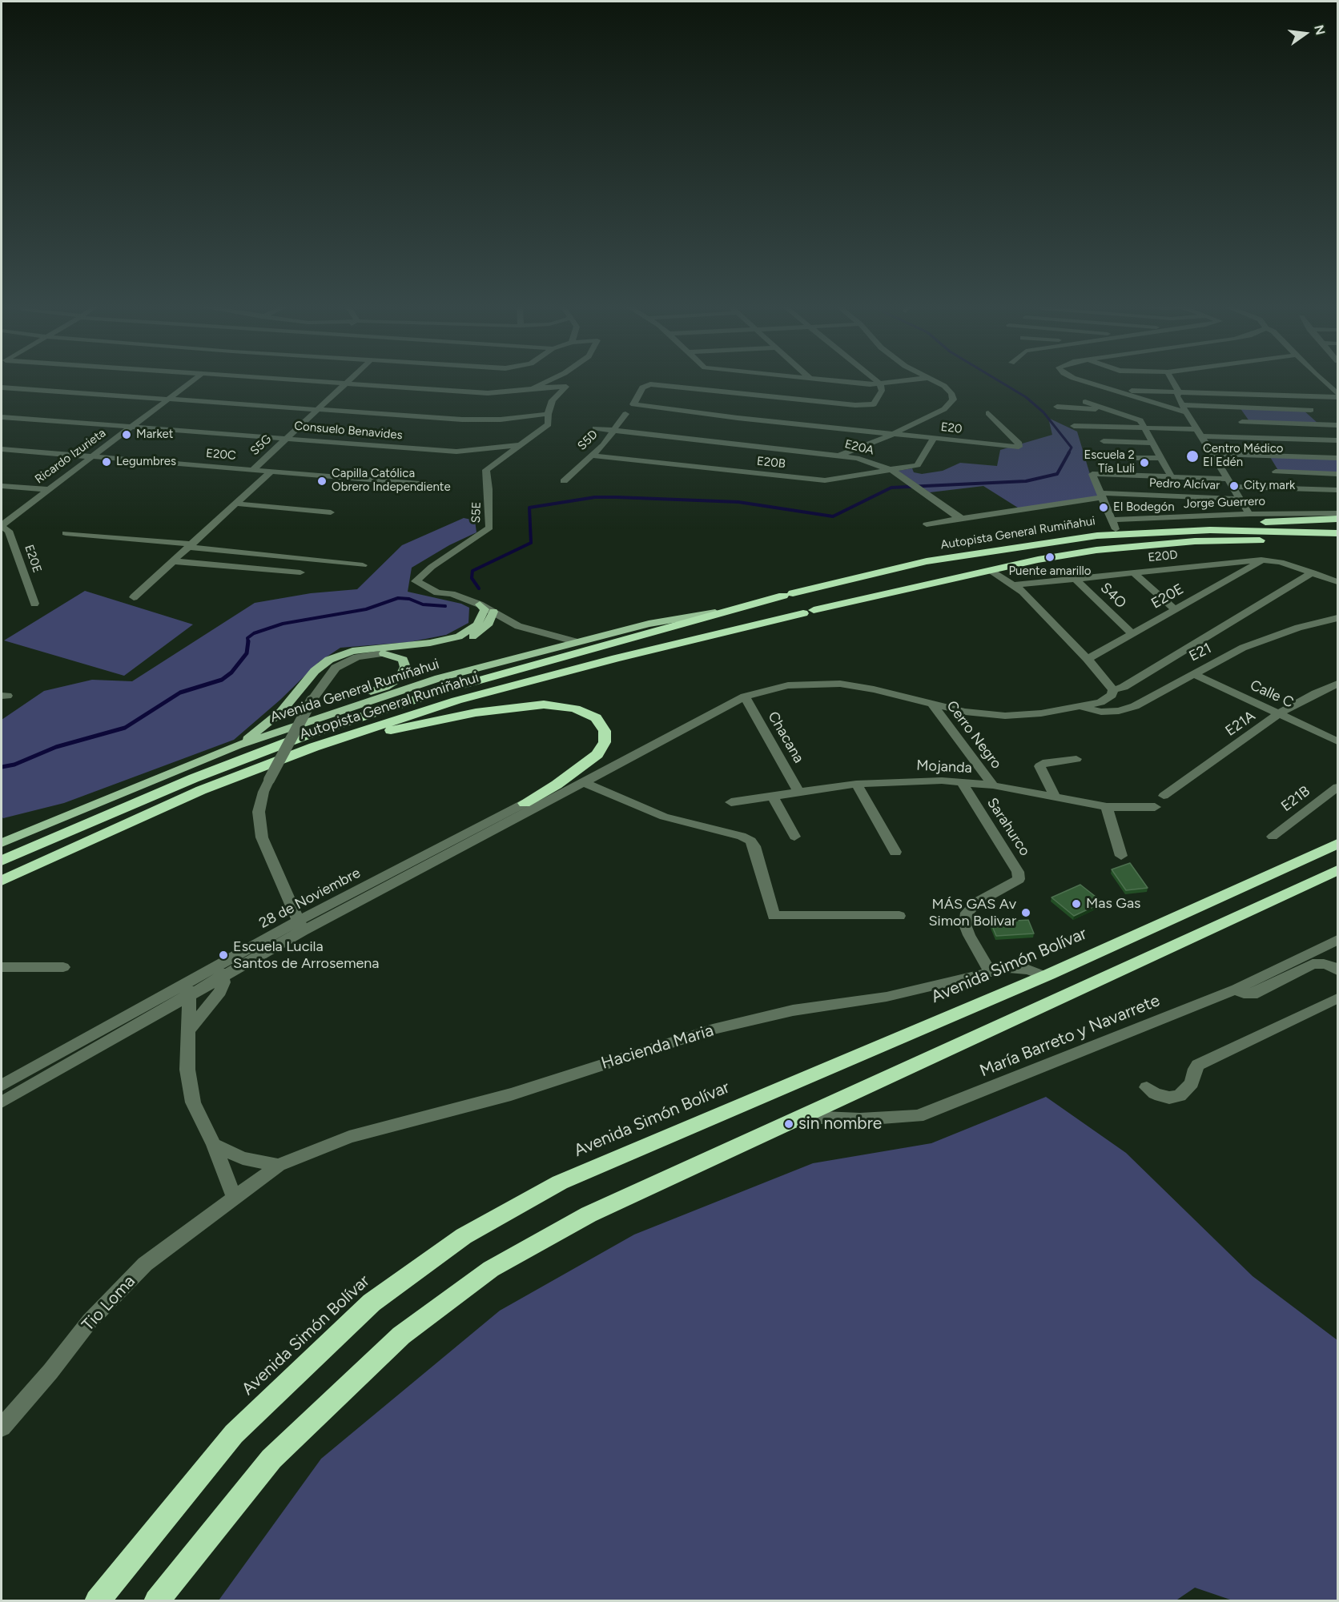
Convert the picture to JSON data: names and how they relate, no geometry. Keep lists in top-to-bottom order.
{
  "streets": {
    "highway": ["Autopista General Rumiñahui", "Avenida Simón Bolívar"],
    "main road": ["Avenida General Rumiñahui"],
    "street": [
      "E20",
      "Consuelo Benavides",
      "S5D",
      "S5G",
      "E20A",
      "E20C",
      "Ricardo Izurieta",
      "E20B",
      "Pedro Alcívar",
      "Jorge Guerrero",
      "S5E",
      "E20D",
      "E20E",
      "S4O",
      "E21",
      "Calle C",
      "E21A",
      "Cerro Negro",
      "Chacana",
      "Mojanda",
      "E21B",
      "Sarahurco",
      "28 de Noviembre",
      "María Barreto y Navarrete",
      "Hacienda Maria",
      "Tio Loma"
    ]
  },
  "crossings": [
    ["E20", "E20B"],
    ["Consuelo Benavides", "S5G"],
    ["Consuelo Benavides", "Ricardo Izurieta"],
    ["Consuelo Benavides", "S5E"],
    ["S5D", "E20A"],
    ["S5D", "E20B"],
    ["S5G", "E20C"],
    ["E20A", "E20B"],
    ["E20C", "Ricardo Izurieta"],
    ["Ricardo Izurieta", "E20E"],
    ["S5E", "Avenida General Rumiñahui"],
    ["Autopista General Rumiñahui", "Avenida General Rumiñahui"],
    ["E20D", "E20E"],
    ["E20D", "S4O"],
    ["E20E", "S4O"],
    ["E21", "Calle C"],
    ["Calle C", "E21A"],
    ["Cerro Negro", "Mojanda"],
    ["Chacana", "Mojanda"],
    ["Mojanda", "Sarahurco"],
    ["Sarahurco", "Hacienda Maria"],
    ["Avenida Simón Bolívar", "Hacienda Maria"],
    ["Hacienda Maria", "Tio Loma"]
  ],
  "places": [
    "Market",
    "Centro Médico El Edén",
    "Legumbres",
    "Escuela 2 Tía Luli",
    "Capilla Católica Obrero Independiente",
    "City mark",
    "El Bodegón",
    "Puente amarillo",
    "Mas Gas",
    "MÁS GAS Av Simon Bolivar",
    "Escuela Lucila Santos de Arrosemena",
    "sin nombre"
  ],
  "north": "right"
}
